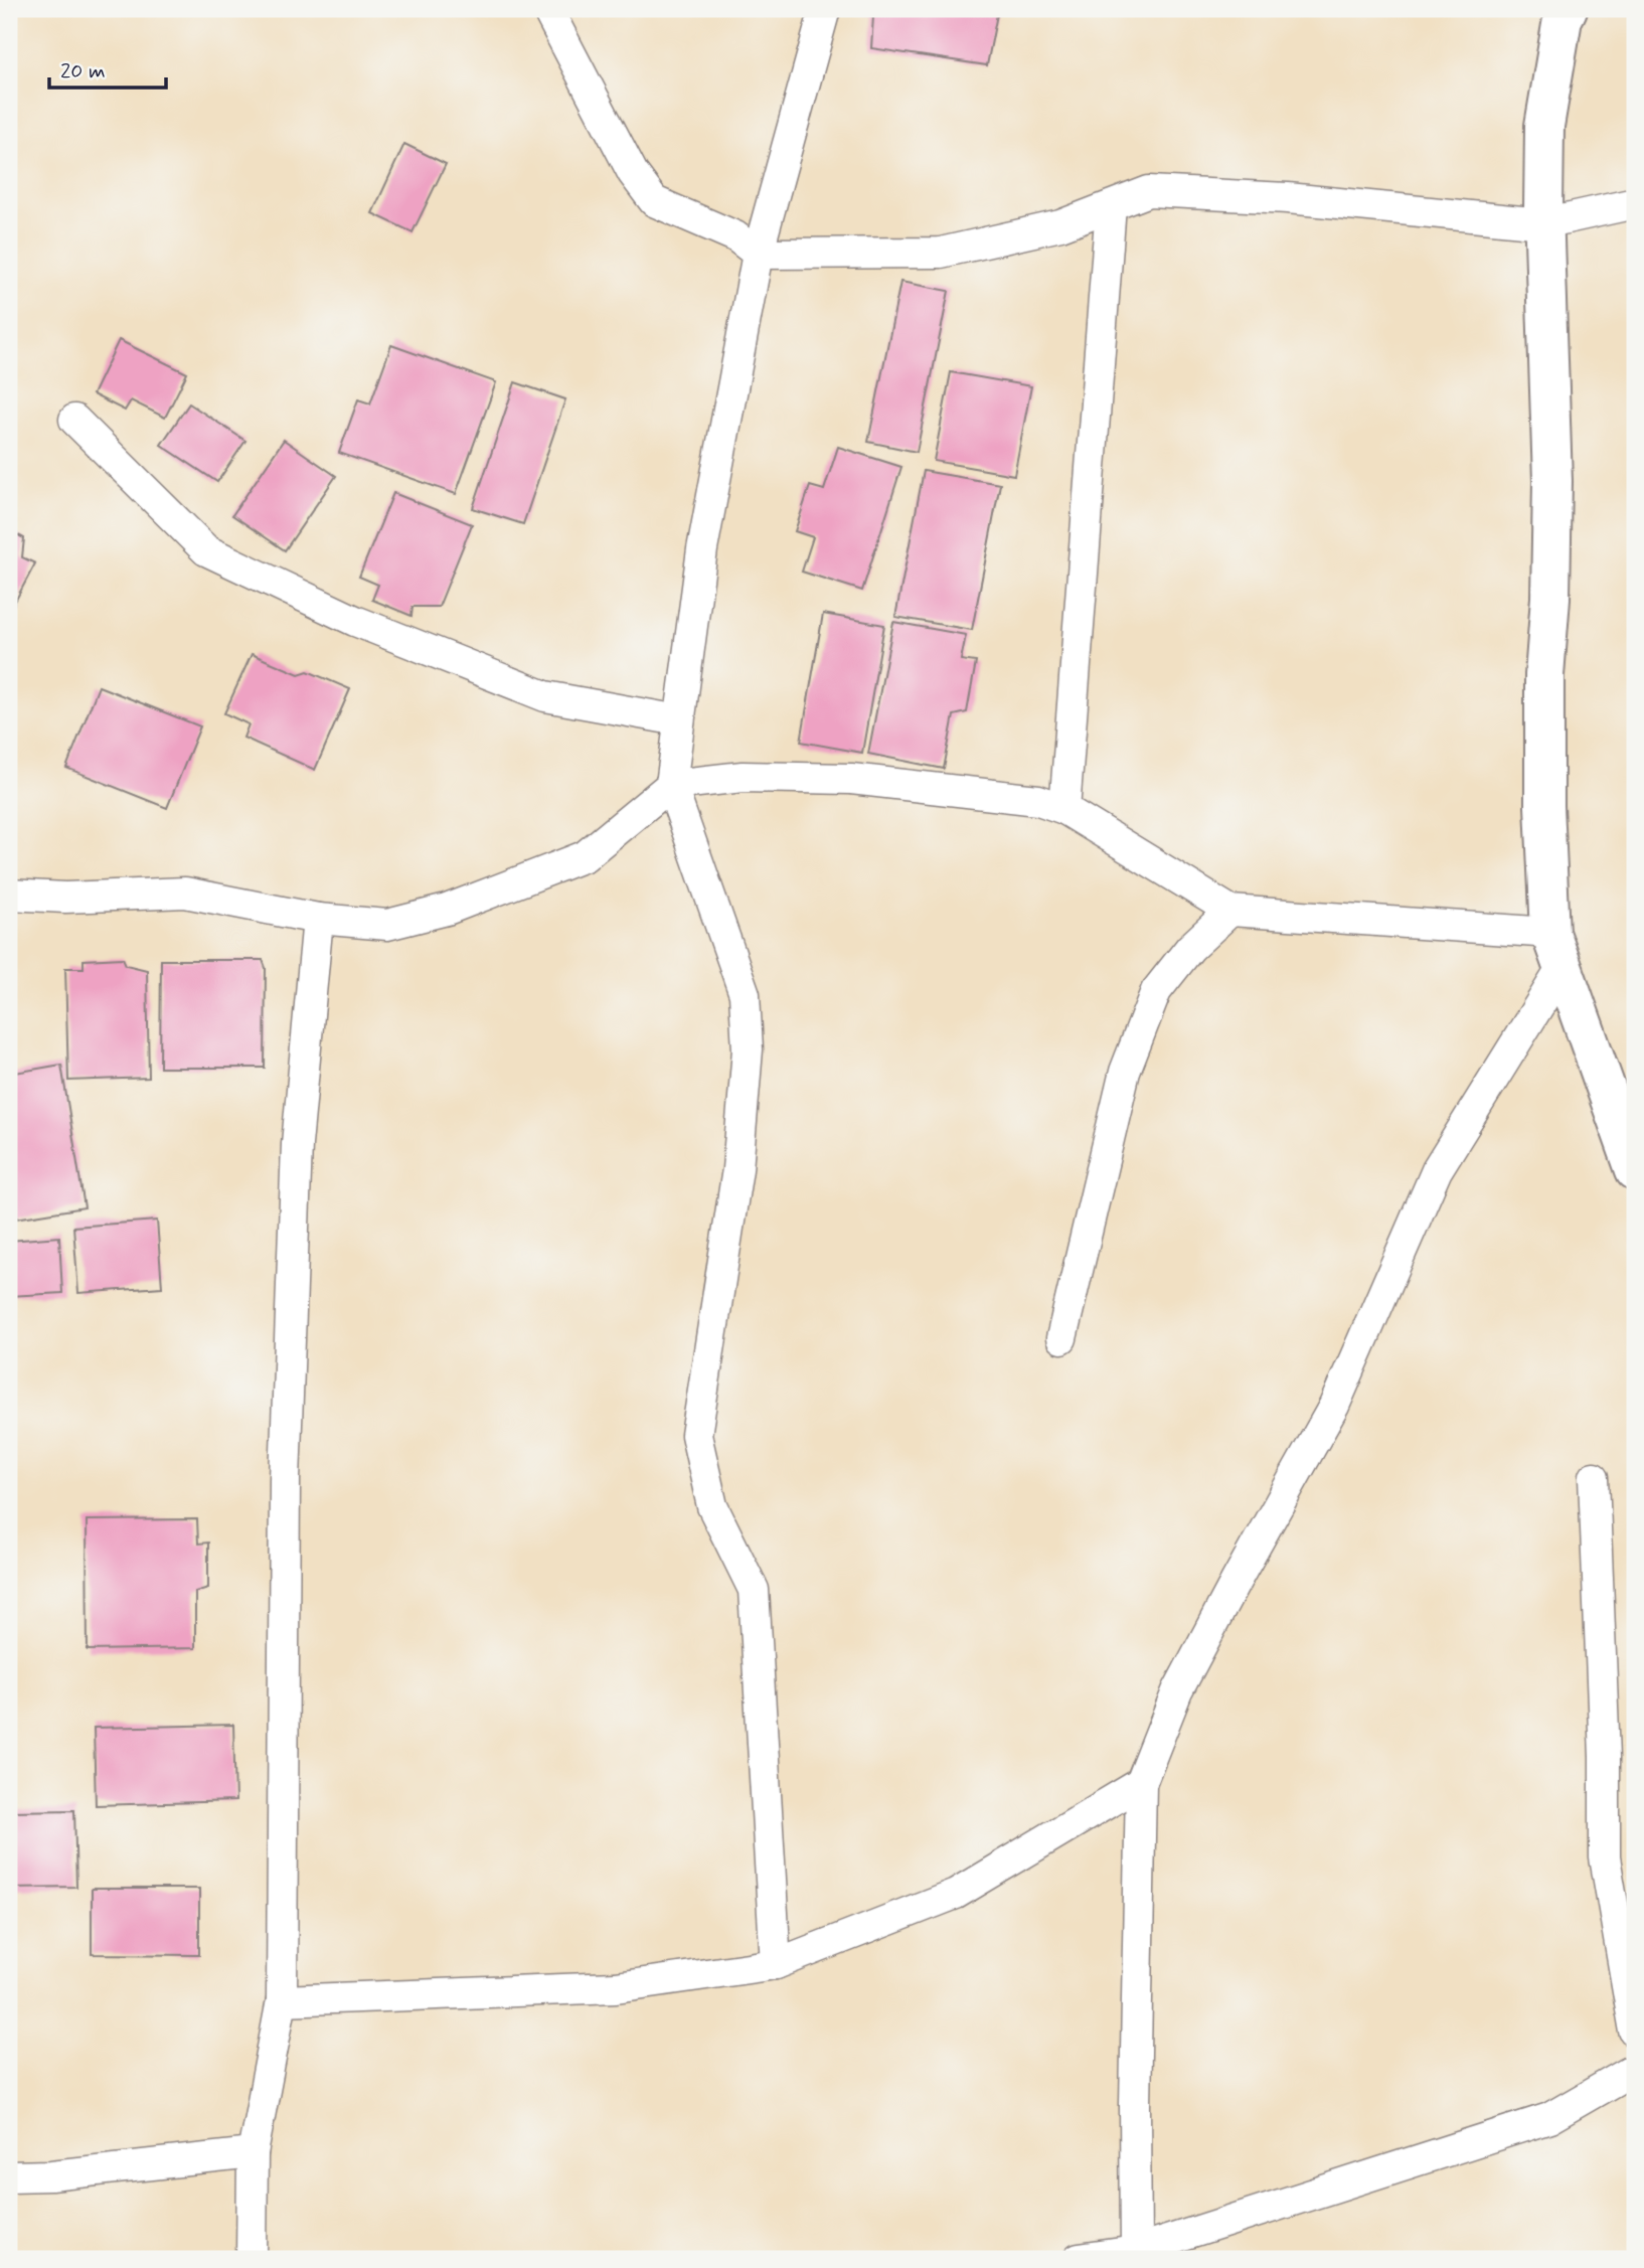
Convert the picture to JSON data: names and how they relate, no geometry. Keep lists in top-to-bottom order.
{
  "scale_bar": "20 m"
}
